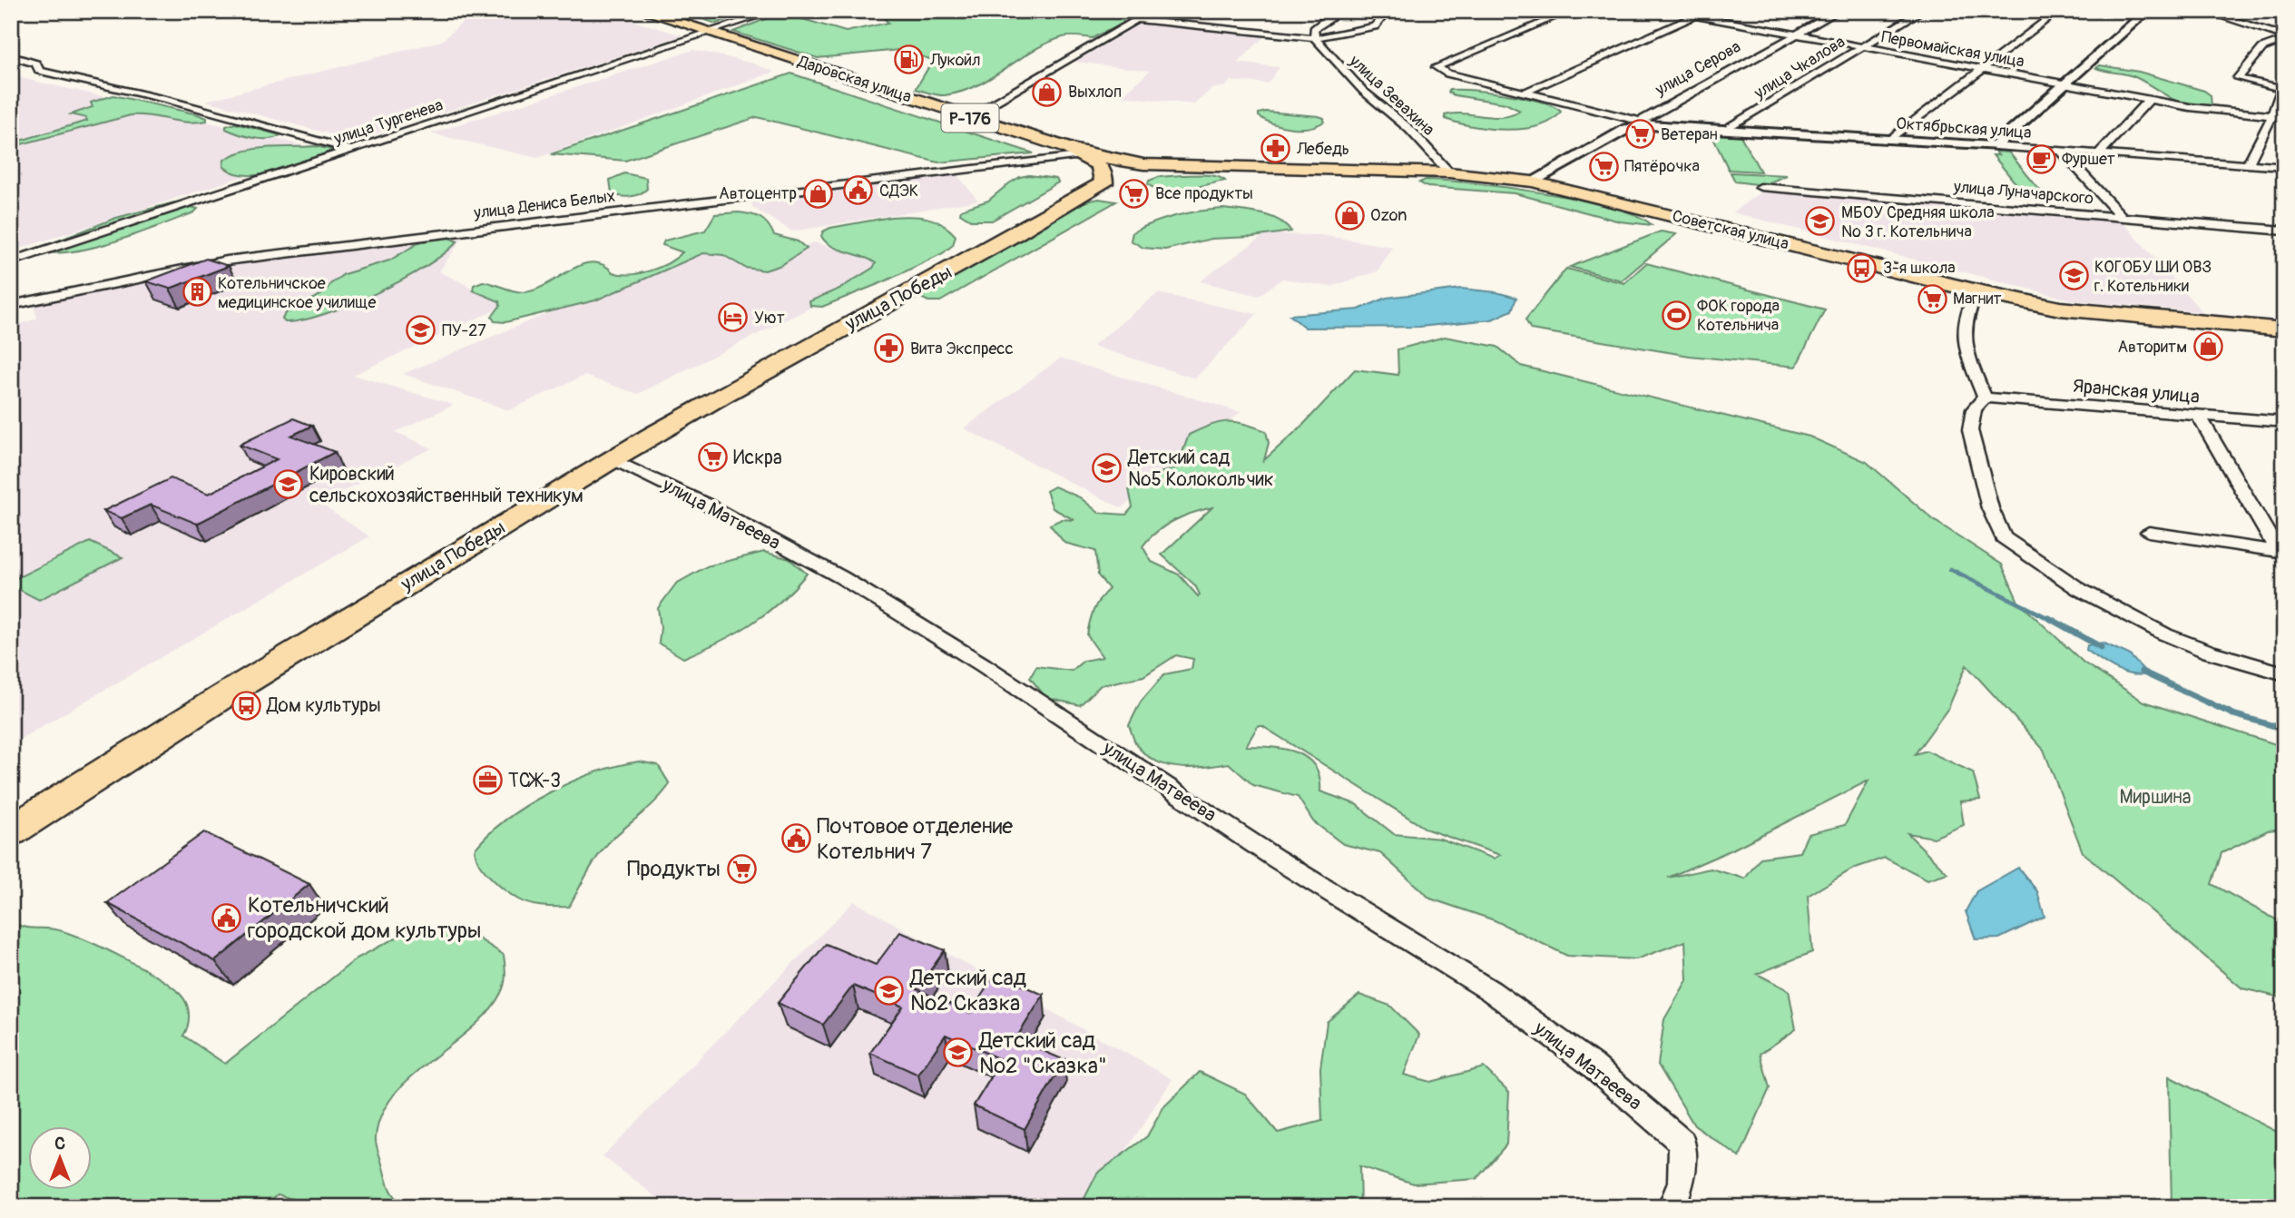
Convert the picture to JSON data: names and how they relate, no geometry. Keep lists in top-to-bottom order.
{
  "streets": {
    "highway": ["Даровская улица", "Р-176", "улица Победы"],
    "main road": ["Советская улица"],
    "street": [
      "Первомайская улица",
      "улица Чкалова",
      "улица Серова",
      "улица Зевахина",
      "улица Тургенева",
      "Октябрьская улица",
      "улица Луначарского",
      "улица Дениса Белых",
      "Яранская улица",
      "улица Матвеева"
    ]
  },
  "crossings": [
    ["Первомайская улица", "улица Чкалова"],
    ["Первомайская улица", "улица Серова"],
    ["улица Чкалова", "Октябрьская улица"],
    ["улица Серова", "Октябрьская улица"],
    ["улица Серова", "Советская улица"],
    ["Даровская улица", "улица Тургенева"],
    ["Даровская улица", "улица Дениса Белых"],
    ["Даровская улица", "Советская улица"],
    ["Даровская улица", "улица Победы"],
    ["улица Зевахина", "Советская улица"],
    ["Советская улица", "улица Победы"],
    ["улица Победы", "улица Матвеева"]
  ],
  "parks": ["Миршина"],
  "places": {
    "fuel station": ["Лукойл"],
    "shop": [
      "Выхлоп",
      "Автоцентр",
      "Ozon",
      "Авторитм"
    ],
    "supermarket": [
      "Ветеран",
      "Пятёрочка",
      "Все продукты",
      "Магнит",
      "Искра",
      "Продукты"
    ],
    "pharmacy": ["Лебедь", "Вита Экспресс"],
    "cafe": ["Фуршет"],
    "public building": ["СДЭК", "Почтовое отделение Котельнич 7", "Котельничский городской дом культуры"],
    "school or university": [
      "МБОУ Средняя школа № 3 г. Котельнича",
      "КОГОБУ ШИ ОВЗ г. Котельники",
      "ПУ-27",
      "Детский сад №5 Колокольчик",
      "Кировский сельскохозяйственный техникум",
      "Детский сад №2 Сказка",
      "Детский сад №2 \"Сказка\""
    ],
    "bus stop": ["3-я школа", "Дом культуры"],
    "building": ["Котельничское медицинское училище"],
    "sports": ["ФОК города Котельнича"],
    "hotel": ["Уют"],
    "office": ["ТСЖ-3"]
  },
  "north": "top"
}
